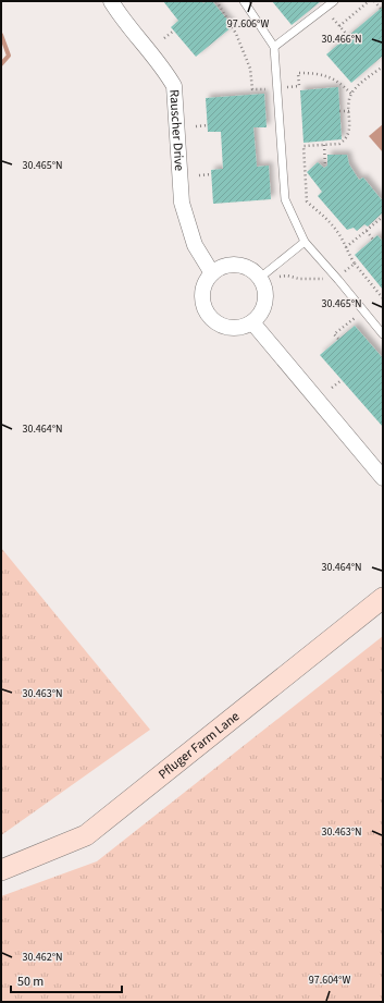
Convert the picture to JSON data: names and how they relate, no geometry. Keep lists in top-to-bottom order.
{
  "streets": {
    "street": ["Rauscher Drive", "Pfluger Farm Lane"]
  },
  "scale_bar": "50 m",
  "coordinates": [
    "97.606°W",
    "30.466°N",
    "30.465°N",
    "30.464°N",
    "30.463°N",
    "30.462°N",
    "97.604°W"
  ]
}
